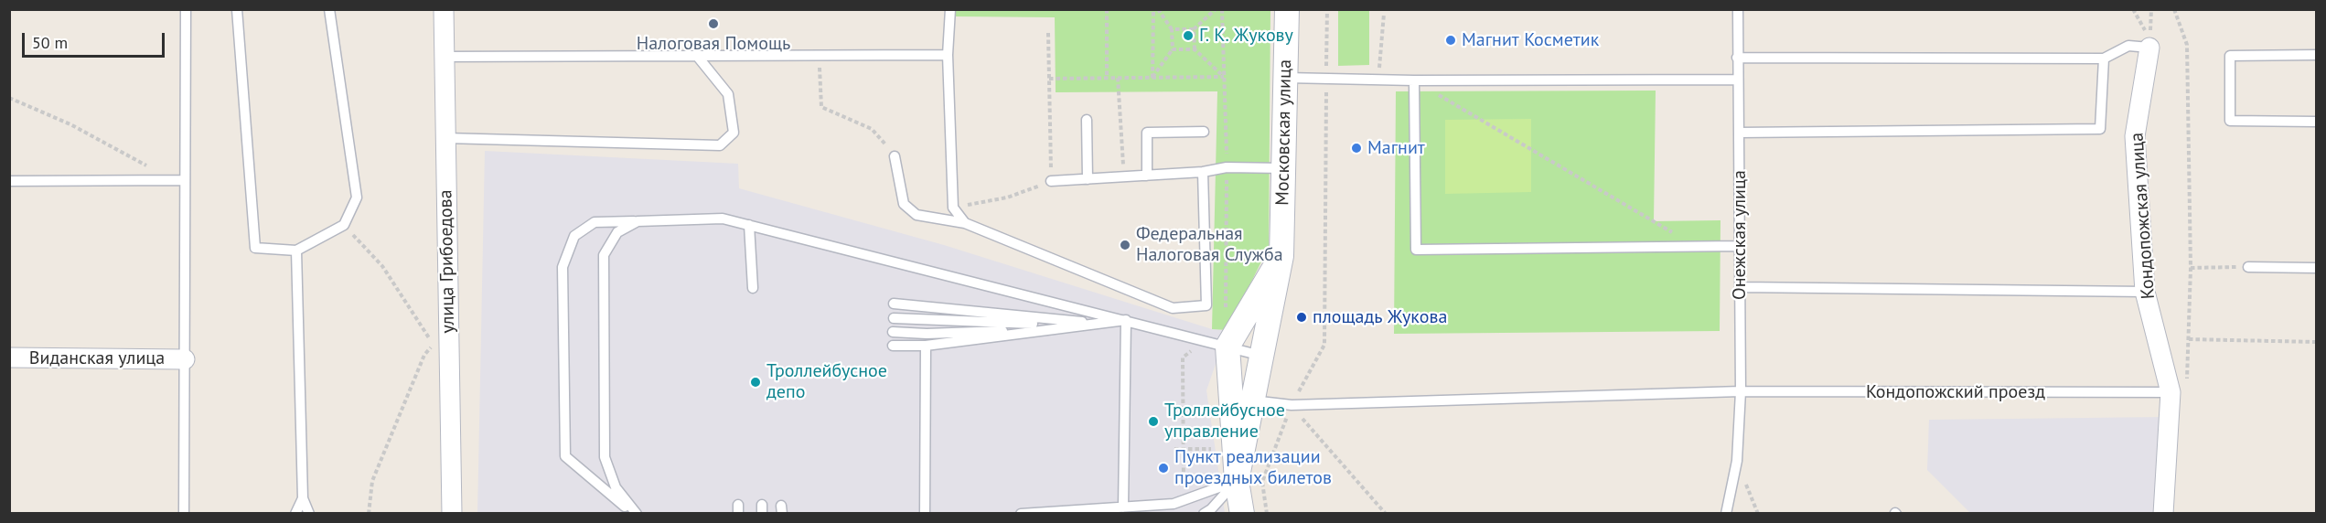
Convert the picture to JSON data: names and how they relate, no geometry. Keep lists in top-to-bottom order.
{
  "streets": {
    "street": [
      "Московская улица",
      "Кондопожская улица",
      "улица Грибоедова",
      "Виданская улица"
    ],
    "lane": ["Онежская улица", "Кондопожский проезд"]
  },
  "crossings": [
    ["Московская улица", "Кондопожский проезд"],
    ["Кондопожская улица", "Кондопожский проезд"],
    ["Онежская улица", "Кондопожский проезд"]
  ],
  "places": [
    "Налоговая Помощь",
    "Г. К. Жукову",
    "Магнит Косметик",
    "Магнит",
    "Федеральная Налоговая Служба",
    "площадь Жукова",
    "Троллейбусное депо",
    "Троллейбусное управление",
    "Пункт реализации проездных билетов"
  ],
  "scale_bar": "50 m"
}
